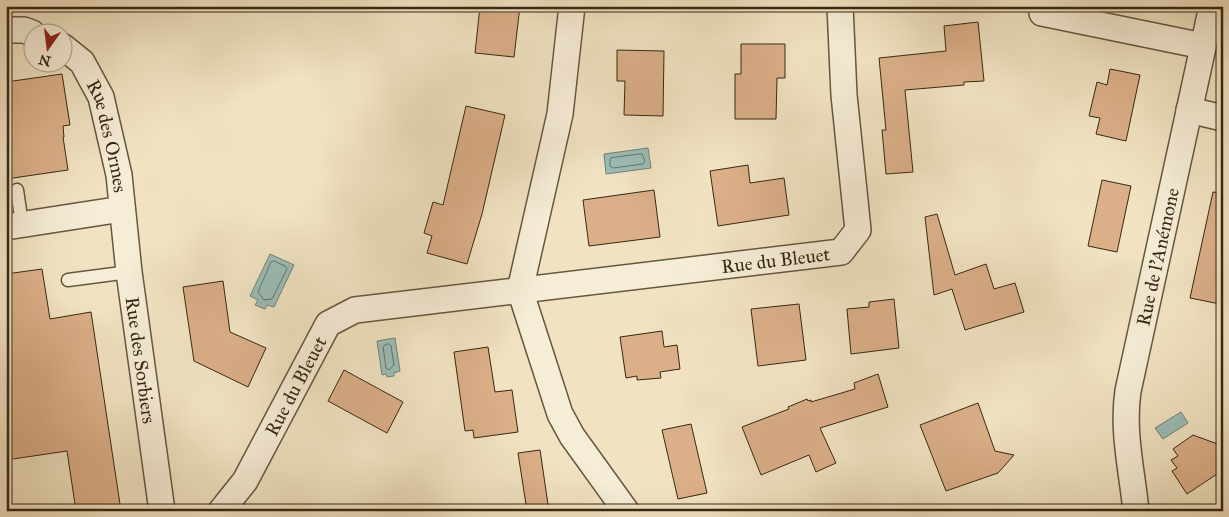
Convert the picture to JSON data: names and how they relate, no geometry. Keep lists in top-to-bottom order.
{
  "streets": {
    "street": [
      "Rue des Ormes",
      "Rue de l'Anémone",
      "Rue du Bleuet",
      "Rue des Sorbiers"
    ]
  },
  "crossings": [
    ["Rue des Ormes", "Rue des Sorbiers"]
  ],
  "north": "bottom"
}
